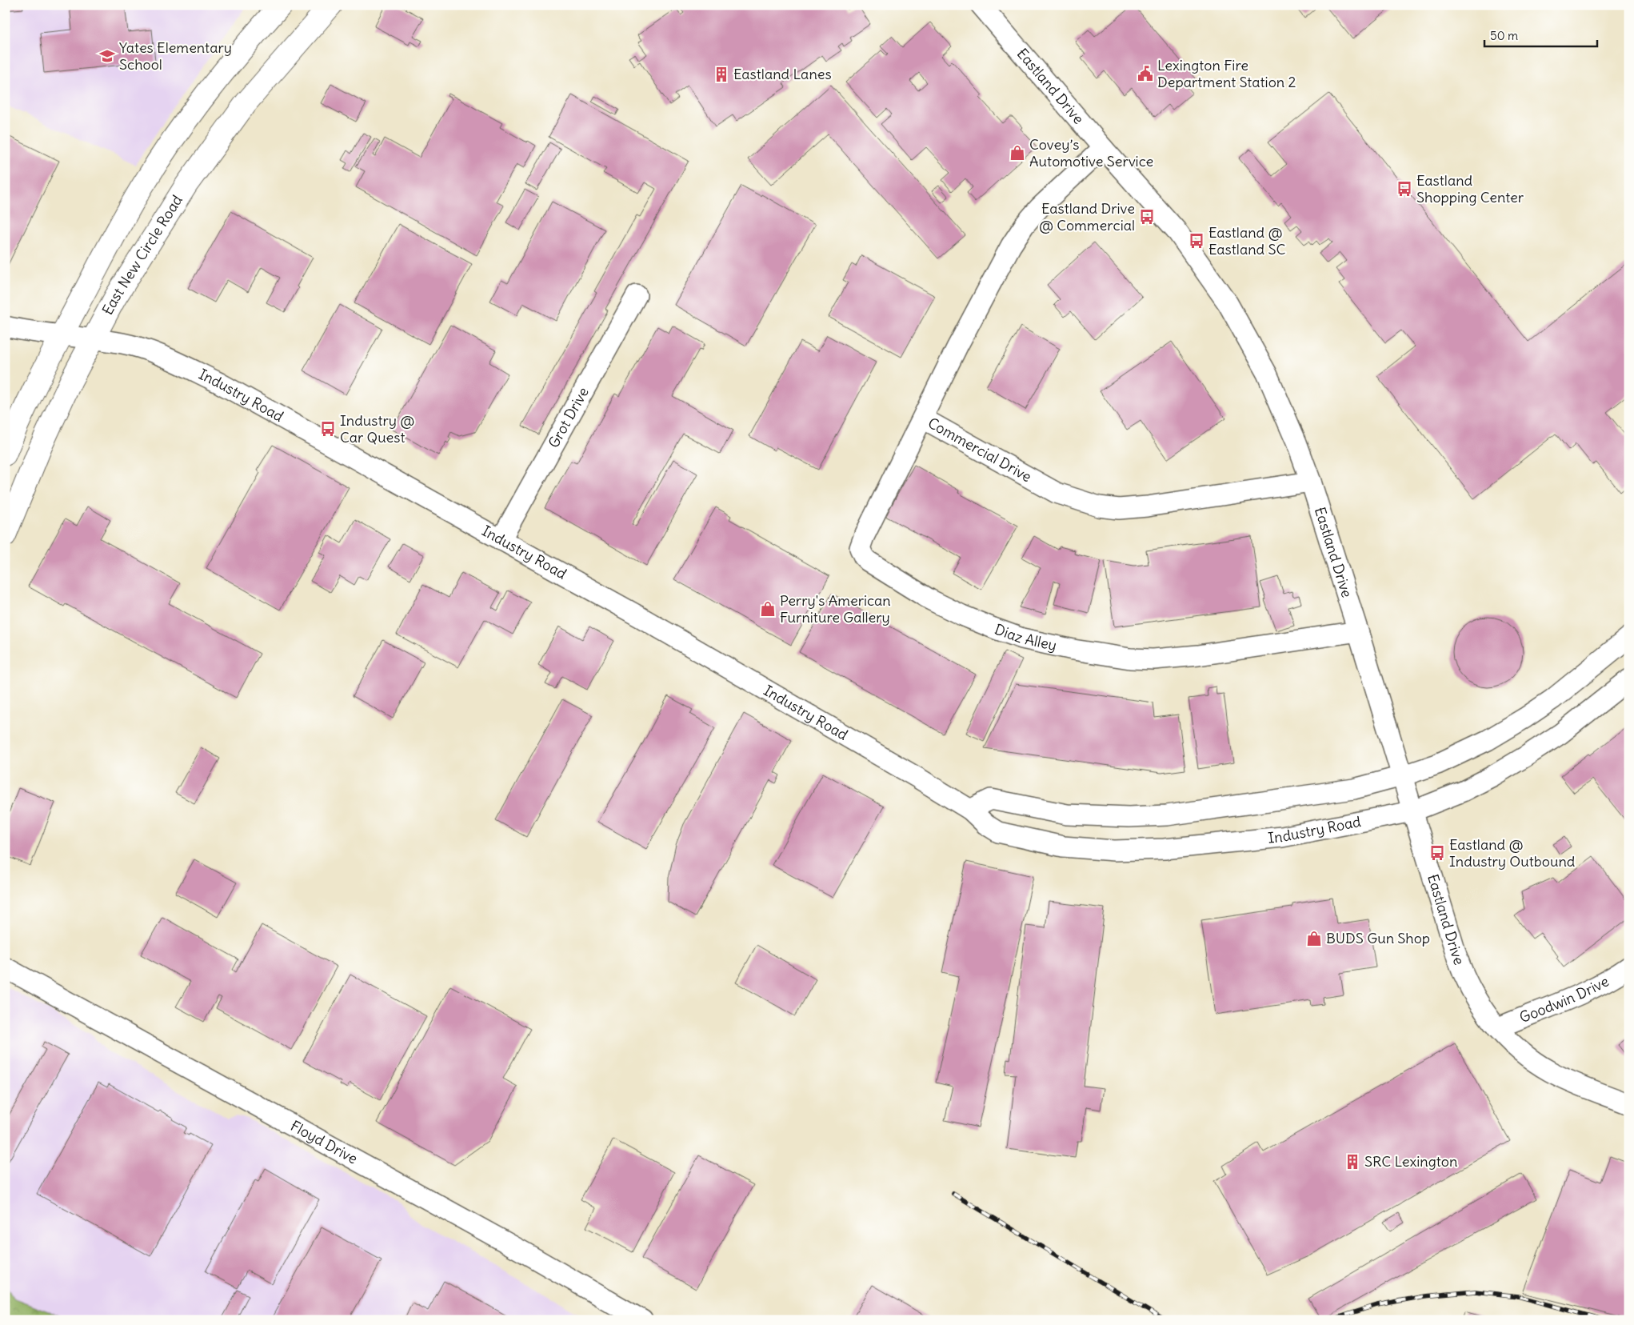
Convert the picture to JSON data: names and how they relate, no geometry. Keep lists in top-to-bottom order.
{
  "streets": {
    "highway": ["East New Circle Road"],
    "street": [
      "Eastland Drive",
      "Industry Road",
      "Grot Drive",
      "Commercial Drive",
      "Diaz Alley",
      "Goodwin Drive",
      "Floyd Drive"
    ]
  },
  "crossings": [
    ["Eastland Drive", "Industry Road"],
    ["Eastland Drive", "Commercial Drive"],
    ["Eastland Drive", "Diaz Alley"],
    ["Eastland Drive", "Goodwin Drive"],
    ["East New Circle Road", "Industry Road"],
    ["Industry Road", "Grot Drive"],
    ["Commercial Drive", "Diaz Alley"]
  ],
  "places": {
    "school or university": ["Yates Elementary School"],
    "public building": ["Lexington Fire Department Station 2"],
    "building": ["Eastland Lanes", "SRC Lexington"],
    "shop": ["Covey’s Automotive Service", "Perry's American Furniture Gallery", "BUDS Gun Shop"],
    "bus stop": [
      "Eastland Shopping Center",
      "Eastland Drive @ Commercial",
      "Eastland @ Eastland SC",
      "Industry @ Car Quest",
      "Eastland @ Industry Outbound"
    ]
  },
  "scale_bar": "50 m"
}
